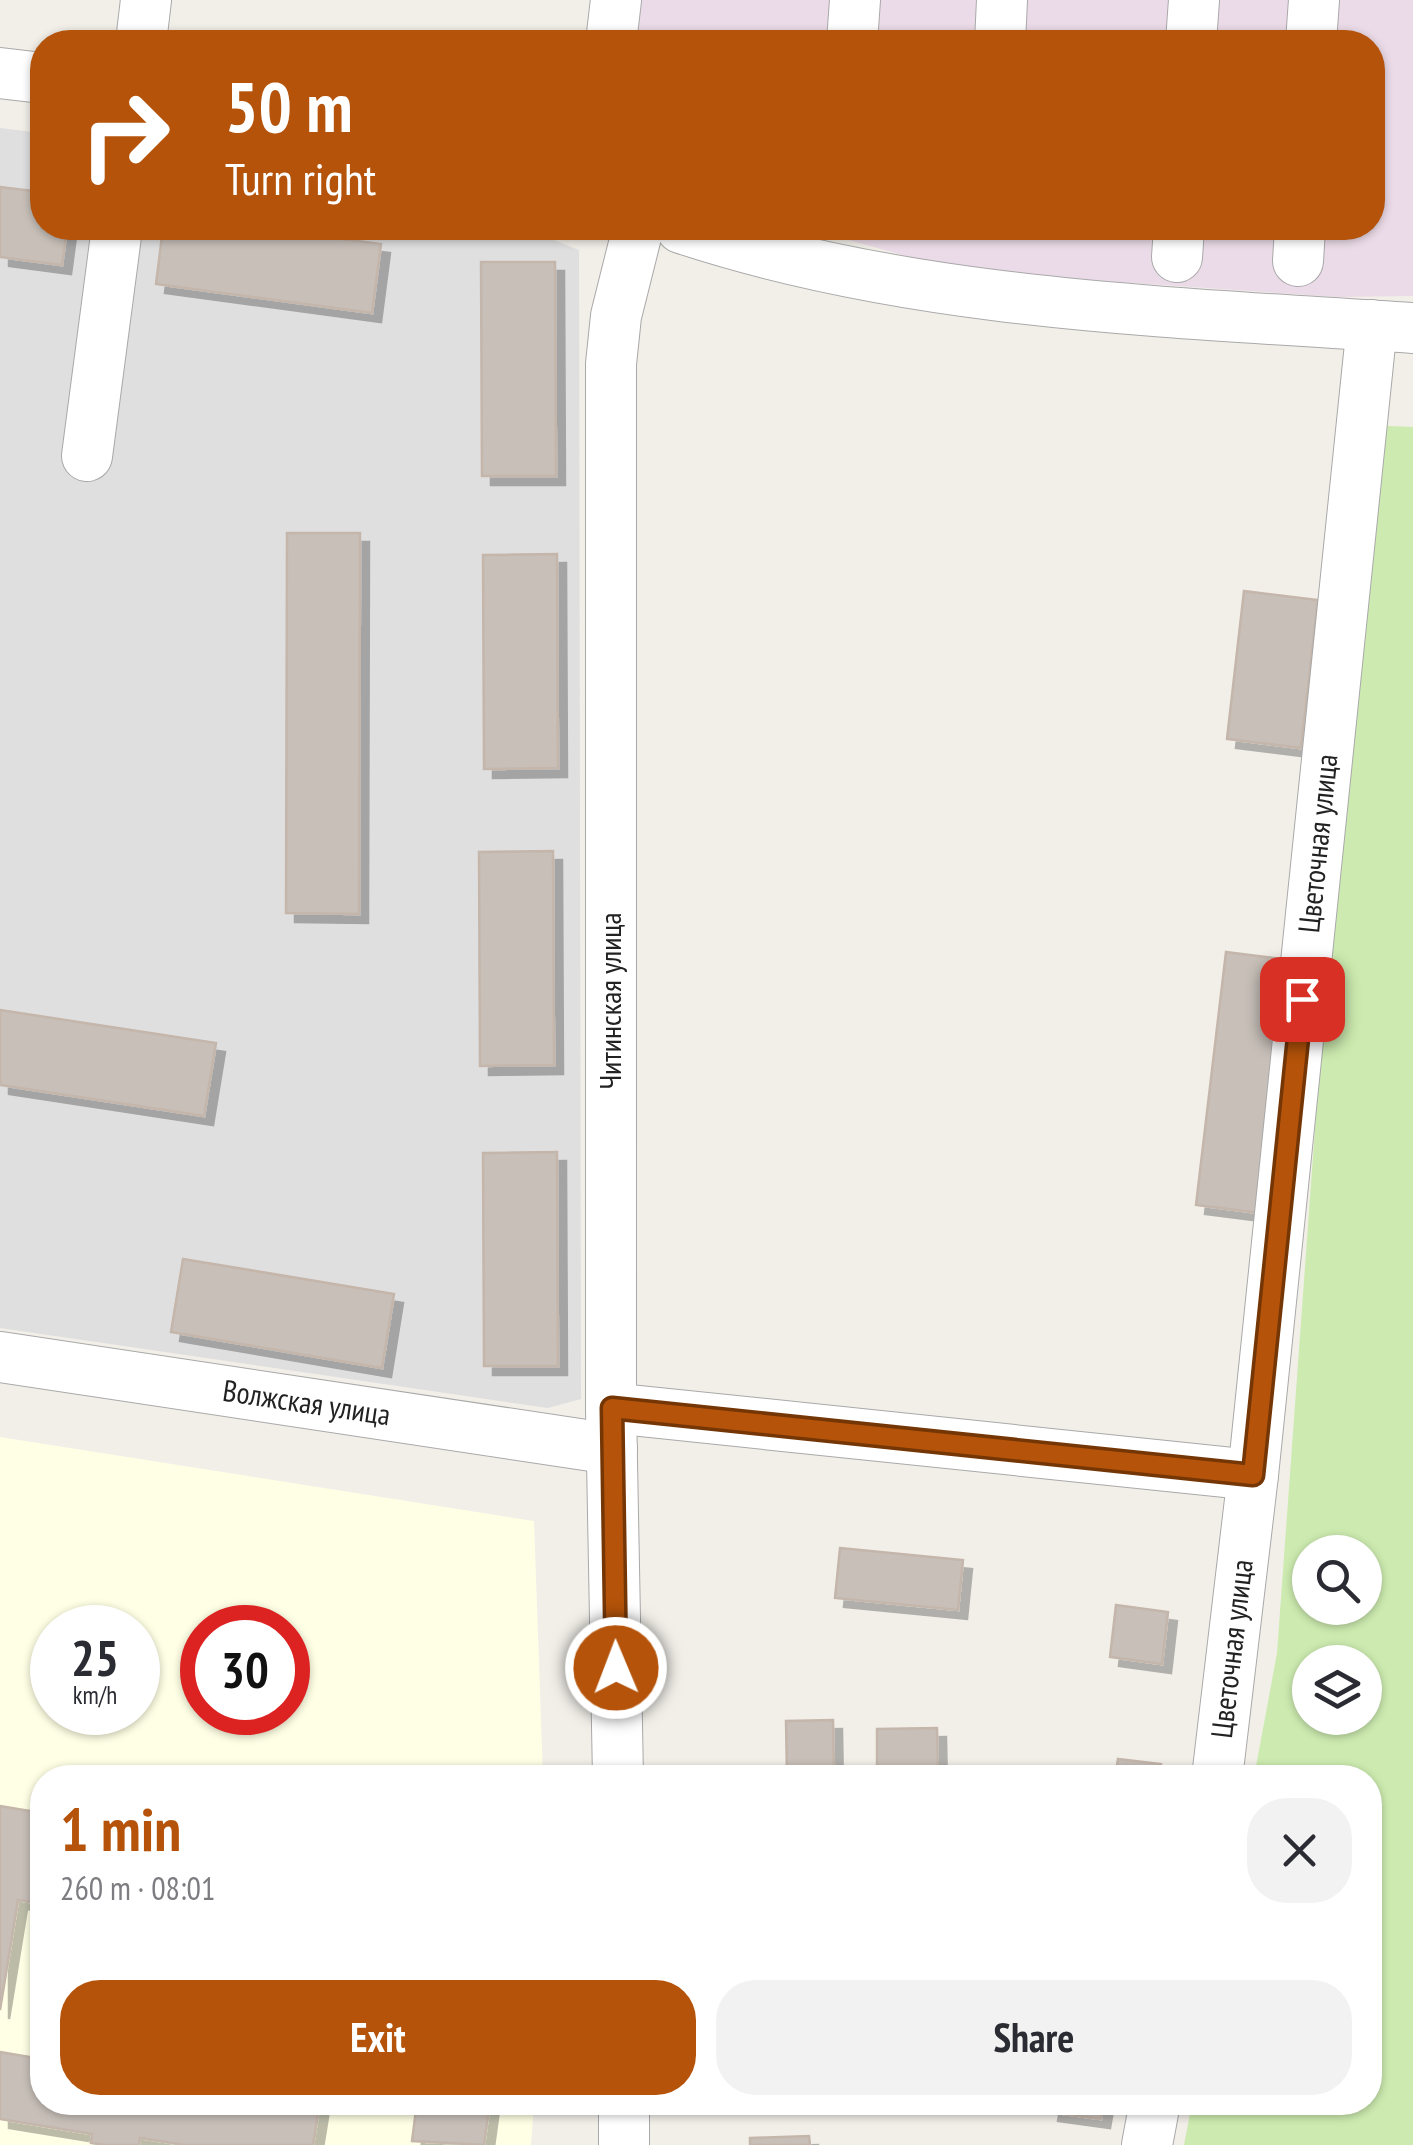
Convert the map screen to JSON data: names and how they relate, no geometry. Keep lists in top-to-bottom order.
{
  "streets": {
    "street": ["Цветочная улица", "Читинская улица", "Волжская улица"]
  },
  "crossings": [
    ["Цветочная улица", "Волжская улица"],
    ["Читинская улица", "Волжская улица"]
  ],
  "page": {
    "turn": ["50 m", "Turn right"],
    "speed": "25 km/h",
    "limit": "30",
    "heading": ["1 min", "260 m · 08:01"],
    "buttons": ["Exit", "Share"]
  }
}
